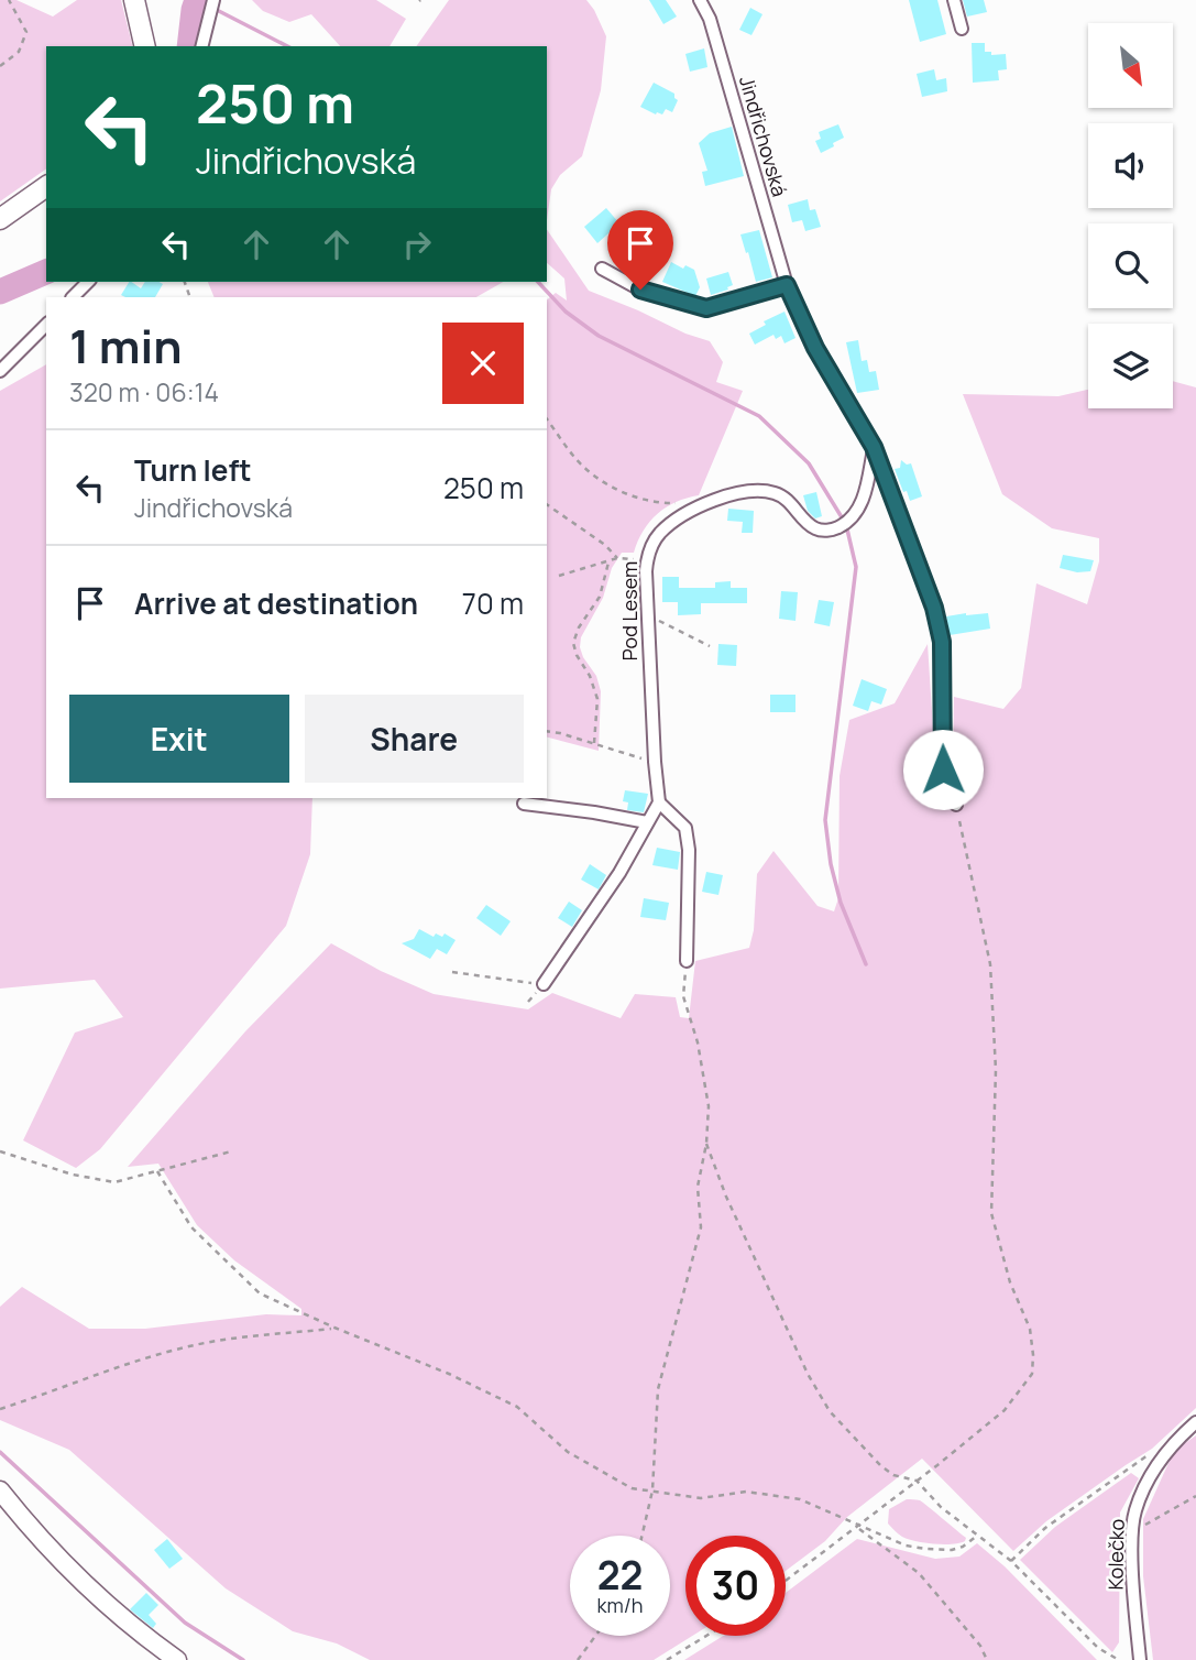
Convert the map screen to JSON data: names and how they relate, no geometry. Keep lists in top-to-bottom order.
{
  "streets": {
    "street": ["Jindřichovská", "Pod Lesem", "Kolečko"]
  },
  "crossings": [
    ["Jindřichovská", "Pod Lesem"]
  ],
  "north": "bottom right",
  "page": {
    "turn": ["250 m", "Jindřichovská"],
    "heading": ["1 min", "320 m · 06:14"],
    "list": [
      {
        "name": "Turn left",
        "note": "Jindřichovská",
        "value": "250 m"
      },
      {
        "name": "Arrive at destination",
        "value": "70 m"
      }
    ],
    "buttons": ["Exit", "Share"],
    "speed": "22 km/h",
    "limit": "30"
  }
}
